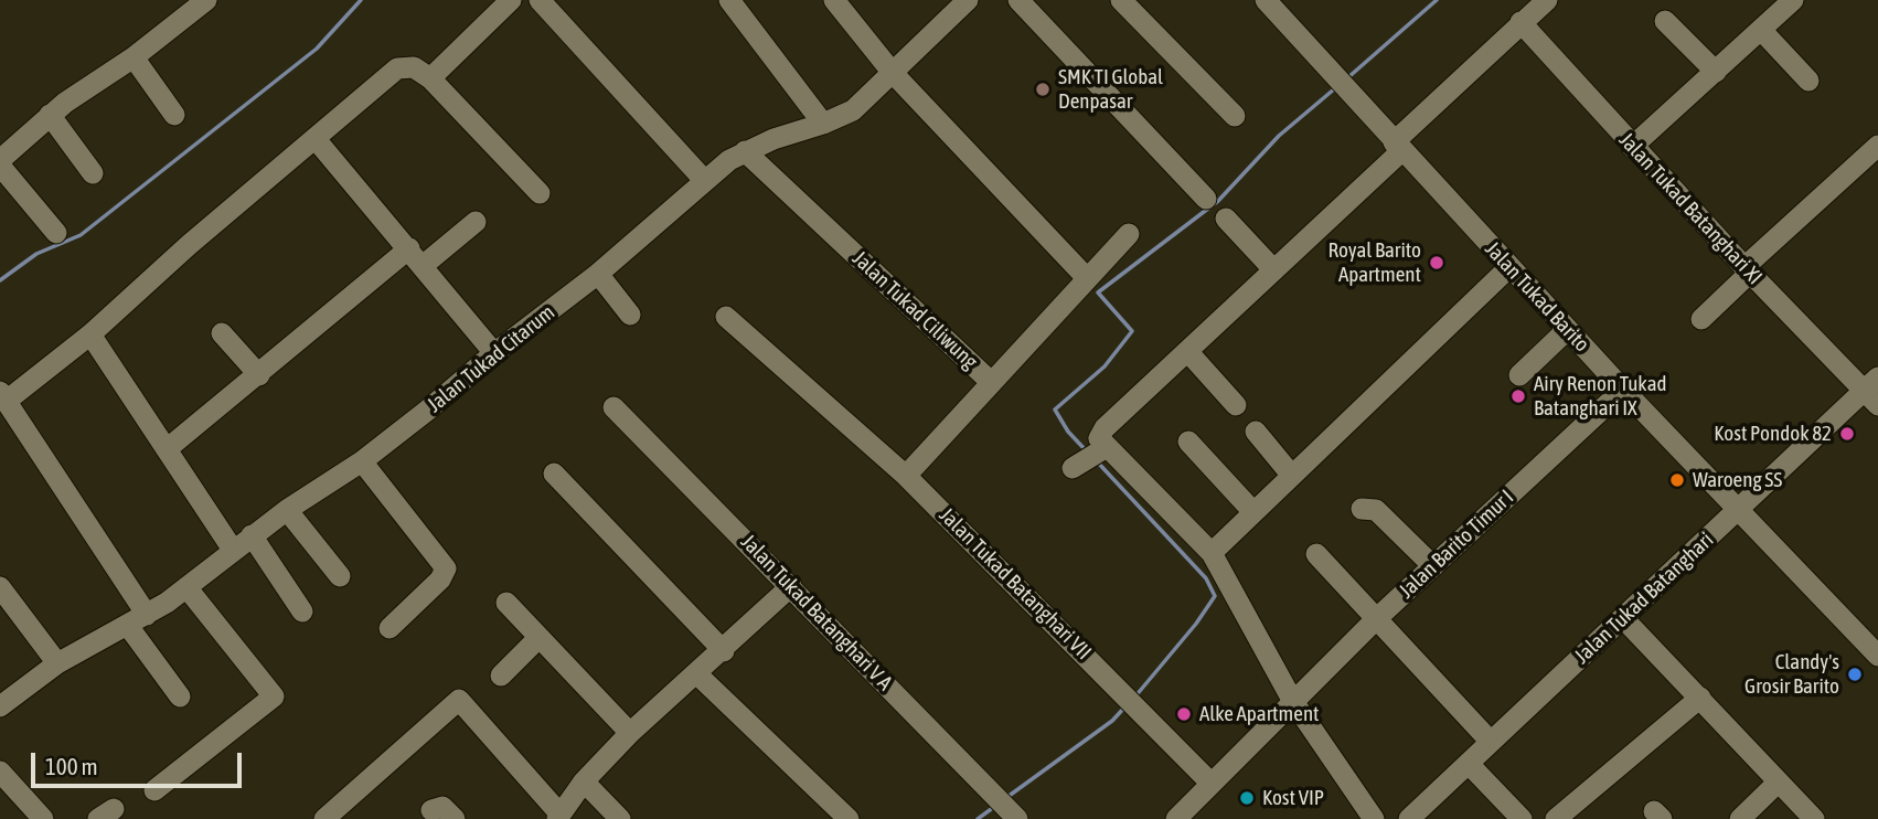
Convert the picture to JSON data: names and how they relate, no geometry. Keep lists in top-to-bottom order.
{
  "streets": {
    "street": [
      "Jalan Tukad Batanghari XI",
      "Jalan Tukad Barito",
      "Jalan Tukad Ciliwung",
      "Jalan Tukad Citarum",
      "Jalan Barito Timur I",
      "Jalan Tukad Batanghari VII",
      "Jalan Tukad Batanghari",
      "Jalan Tukad Batanghari V A"
    ]
  },
  "crossings": [
    ["Jalan Tukad Batanghari XI", "Jalan Tukad Batanghari"],
    ["Jalan Tukad Barito", "Jalan Barito Timur I"],
    ["Jalan Tukad Barito", "Jalan Tukad Batanghari"],
    ["Jalan Tukad Ciliwung", "Jalan Tukad Citarum"],
    ["Jalan Tukad Ciliwung", "Jalan Tukad Batanghari VII"]
  ],
  "places": [
    "SMK TI Global Denpasar",
    "Royal Barito Apartment",
    "Airy Renon Tukad Batanghari IX",
    "Kost Pondok 82",
    "Waroeng SS",
    "Clandy's Grosir Barito",
    "Alke Apartment",
    "Kost VIP"
  ],
  "scale_bar": "100 m"
}
